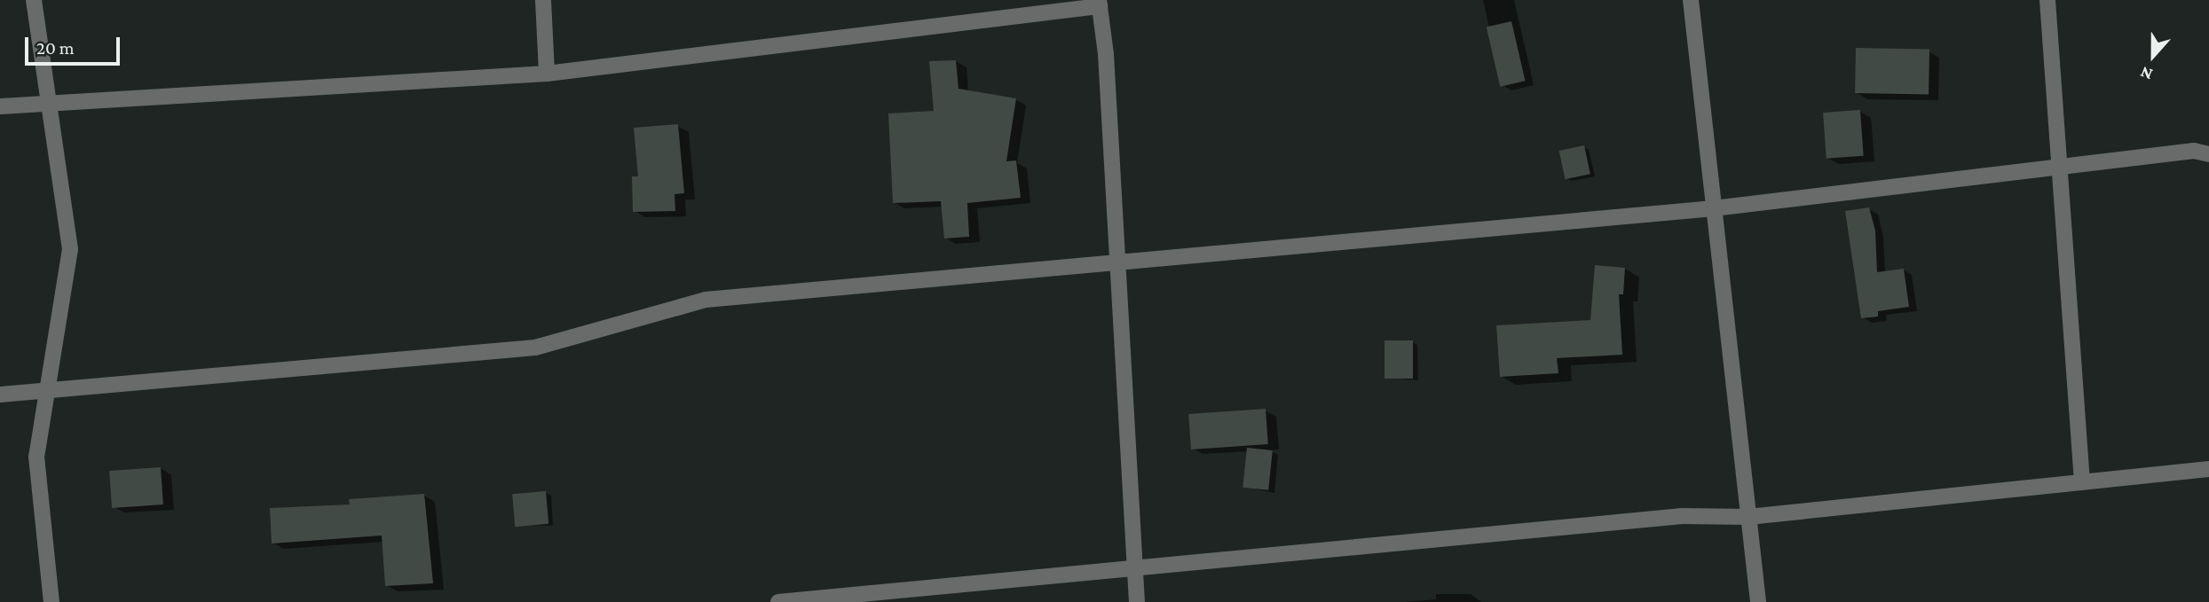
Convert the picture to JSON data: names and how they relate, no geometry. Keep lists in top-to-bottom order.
{
  "scale_bar": "20 m",
  "north": "bottom"
}
